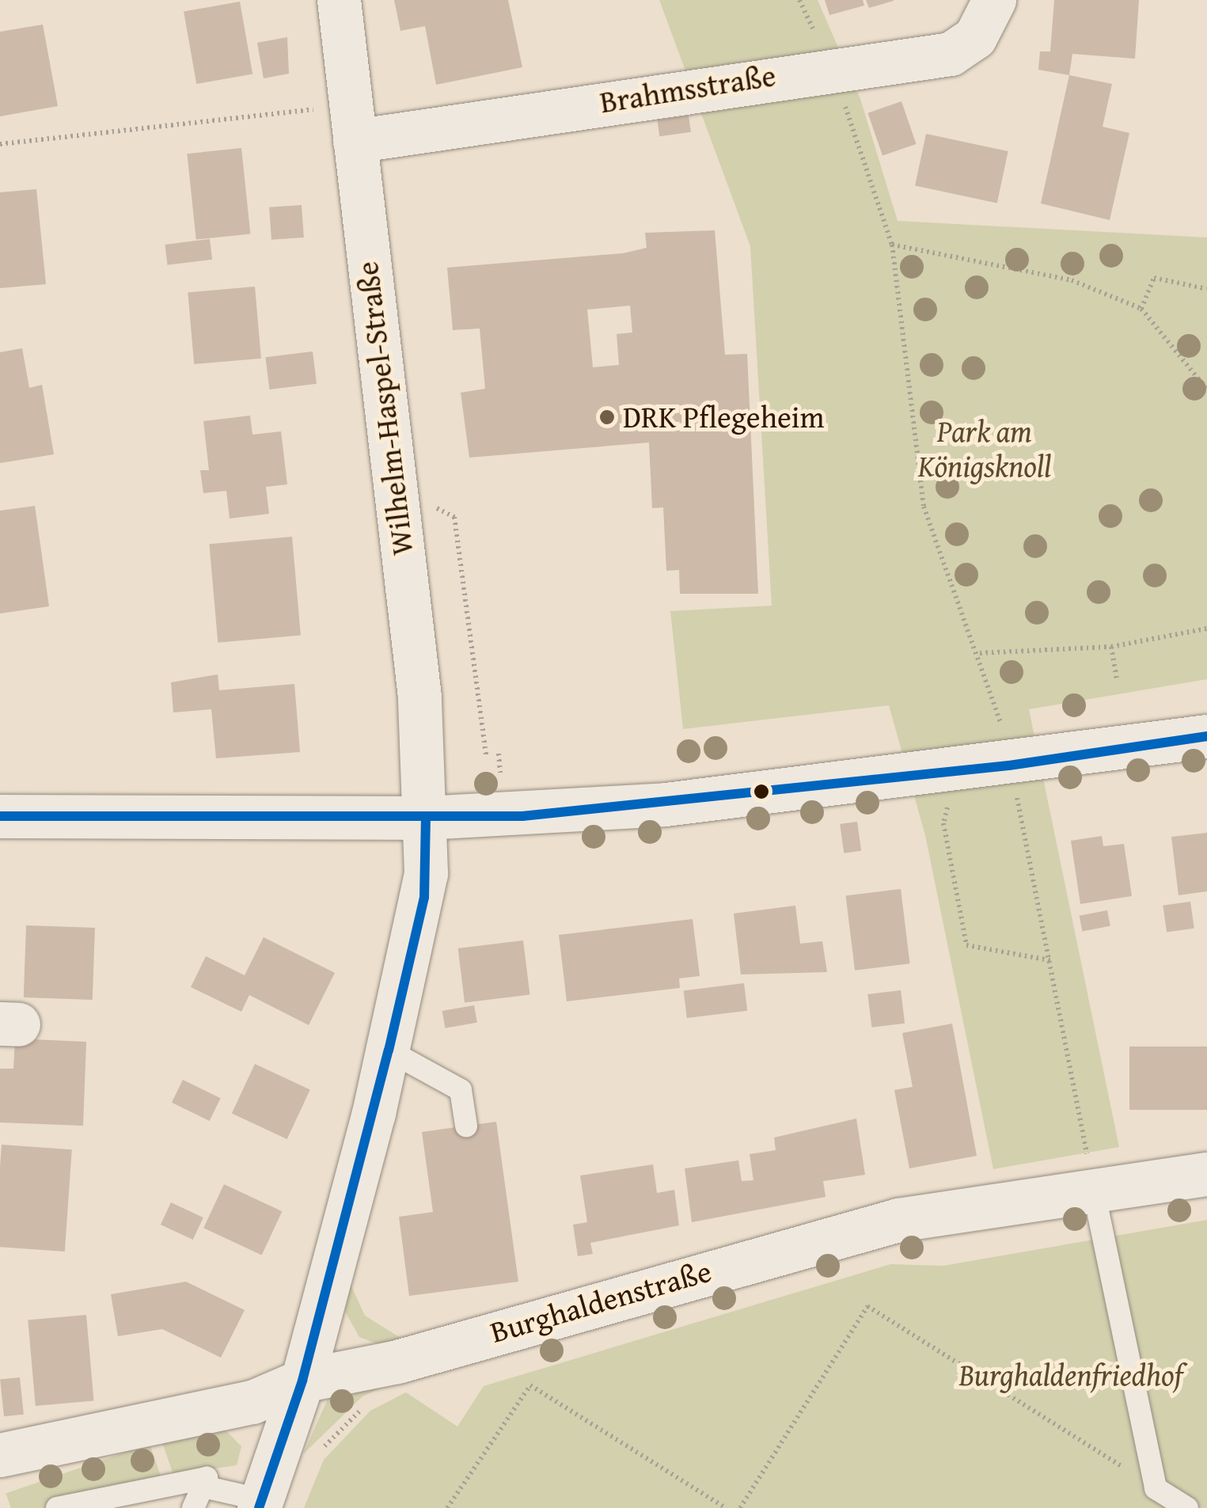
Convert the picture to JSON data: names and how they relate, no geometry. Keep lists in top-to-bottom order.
{
  "streets": {
    "street": ["Brahmsstraße", "Wilhelm-Haspel-Straße", "Burghaldenstraße"]
  },
  "crossings": [
    ["Brahmsstraße", "Wilhelm-Haspel-Straße"],
    ["Wilhelm-Haspel-Straße", "Burghaldenstraße"]
  ],
  "parks": ["Park am Königsknoll", "Burghaldenfriedhof"],
  "places": ["DRK Pflegeheim"]
}
